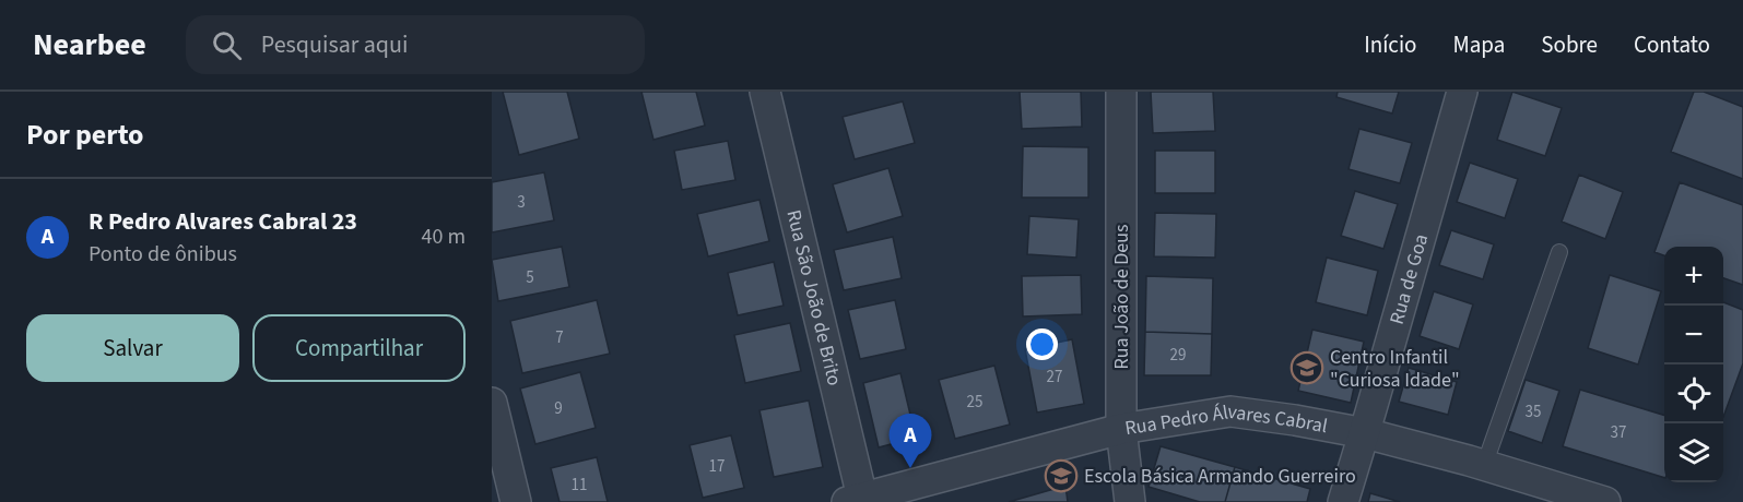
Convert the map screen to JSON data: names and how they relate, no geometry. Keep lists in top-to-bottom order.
{
  "streets": {
    "street": [
      "Rua de Goa",
      "Rua São João de Brito",
      "Rua João de Deus",
      "Rua Pedro Álvares Cabral"
    ]
  },
  "crossings": [
    ["Rua de Goa", "Rua Pedro Álvares Cabral"],
    ["Rua São João de Brito", "Rua Pedro Álvares Cabral"],
    ["Rua João de Deus", "Rua Pedro Álvares Cabral"]
  ],
  "places": {
    "school or university": ["Centro Infantil \"Curiosa Idade\"", "Escola Básica Armando Guerreiro"]
  },
  "house_numbers": [
    "3",
    "5",
    "7",
    "29",
    "27",
    "25",
    "9",
    "35",
    "37",
    "17",
    "11"
  ],
  "page": {
    "header": "Nearbee",
    "search": "Pesquisar aqui",
    "nav": [
      "Início",
      "Mapa",
      "Sobre",
      "Contato"
    ],
    "heading": "Por perto",
    "list": [
      {
        "mark": "A",
        "name": "R Pedro Alvares Cabral 23",
        "note": "Ponto de ônibus",
        "value": "40 m"
      }
    ],
    "map_buttons": ["+", "−"],
    "buttons": ["Salvar", "Compartilhar"],
    "pins": "A"
  }
}
